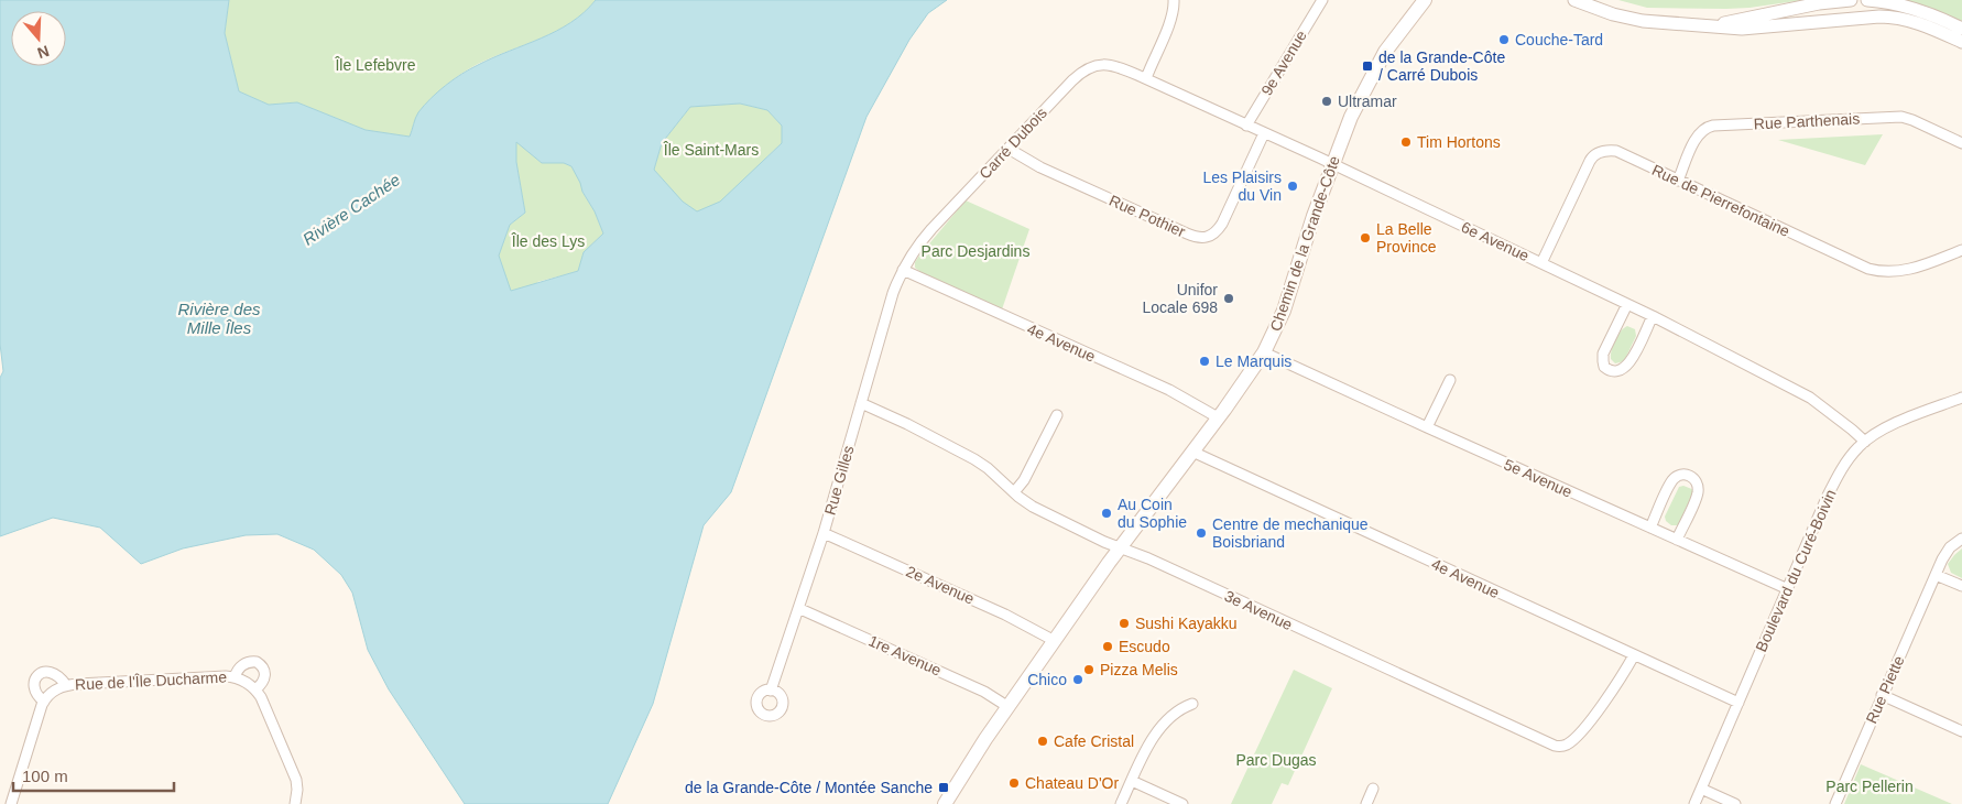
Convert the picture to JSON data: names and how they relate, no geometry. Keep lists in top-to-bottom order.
{
  "streets": {
    "main road": ["Chemin de la Grande-Côte"],
    "street": [
      "9e Avenue",
      "Rue Parthenais",
      "Carré Dubois",
      "Rue de Pierrefontaine",
      "Rue Pothier",
      "6e Avenue",
      "4e Avenue",
      "5e Avenue",
      "Rue Gilles",
      "Boulevard du Curé-Boivin",
      "2e Avenue",
      "3e Avenue",
      "1re Avenue",
      "Rue de l'Île Ducharme",
      "Rue Piette"
    ]
  },
  "crossings": [
    ["9e Avenue", "Carré Dubois"],
    ["Rue Parthenais", "Rue de Pierrefontaine"],
    ["Carré Dubois", "Rue Pothier"],
    ["Carré Dubois", "6e Avenue"],
    ["Carré Dubois", "Chemin de la Grande-Côte"],
    ["Carré Dubois", "4e Avenue"],
    ["Carré Dubois", "Rue Gilles"],
    ["Rue de Pierrefontaine", "6e Avenue"],
    ["6e Avenue", "Chemin de la Grande-Côte"],
    ["6e Avenue", "Boulevard du Curé-Boivin"],
    ["Chemin de la Grande-Côte", "4e Avenue"],
    ["Chemin de la Grande-Côte", "5e Avenue"],
    ["Chemin de la Grande-Côte", "2e Avenue"],
    ["Chemin de la Grande-Côte", "3e Avenue"],
    ["Chemin de la Grande-Côte", "1re Avenue"],
    ["4e Avenue", "Rue Gilles"],
    ["4e Avenue", "Boulevard du Curé-Boivin"],
    ["4e Avenue", "3e Avenue"],
    ["5e Avenue", "Boulevard du Curé-Boivin"],
    ["Rue Gilles", "2e Avenue"],
    ["Rue Gilles", "3e Avenue"],
    ["Rue Gilles", "1re Avenue"]
  ],
  "water": ["Rivière Cachée", "Rivière des Mille Îles"],
  "parks": [
    "Île Lefebvre",
    "Île Saint-Mars",
    "Île des Lys",
    "Parc Desjardins",
    "Parc Dugas",
    "Parc Pellerin"
  ],
  "places": {
    "other": [
      "Couche-Tard",
      "Ultramar",
      "Tim Hortons",
      "Les Plaisirs du Vin",
      "La Belle Province",
      "Unifor Locale 698",
      "Le Marquis",
      "Au Coin du Sophie",
      "Centre de mechanique Boisbriand",
      "Sushi Kayakku",
      "Escudo",
      "Pizza Melis",
      "Chico",
      "Cafe Cristal",
      "Chateau D'Or"
    ],
    "transit": ["de la Grande-Côte / Carré Dubois", "de la Grande-Côte / Montée Sanche"]
  },
  "scale_bar": "100 m",
  "north": "bottom"
}
